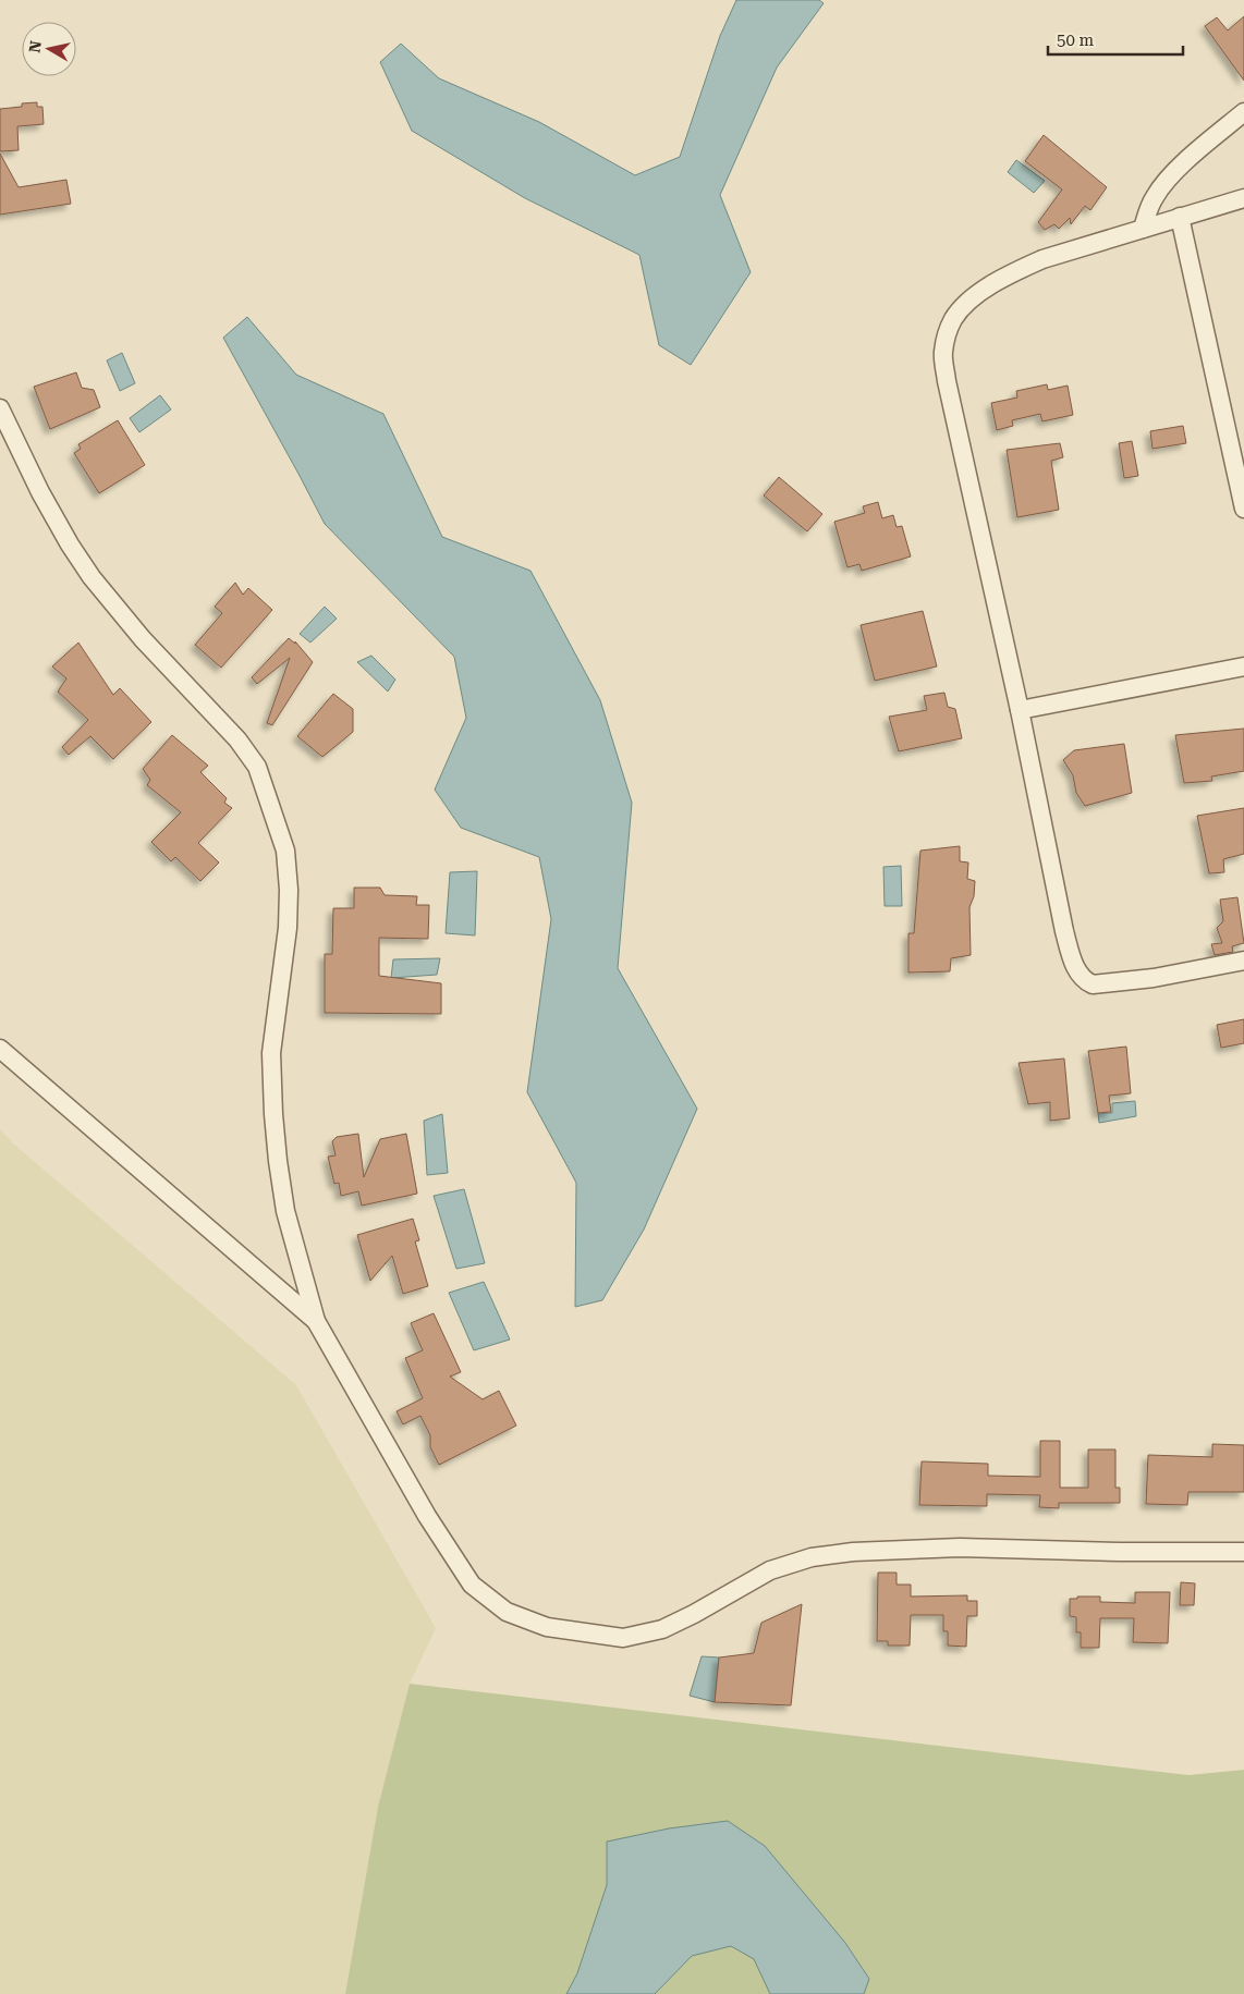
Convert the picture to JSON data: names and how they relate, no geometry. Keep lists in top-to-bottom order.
{
  "scale_bar": "50 m",
  "north": "left"
}
